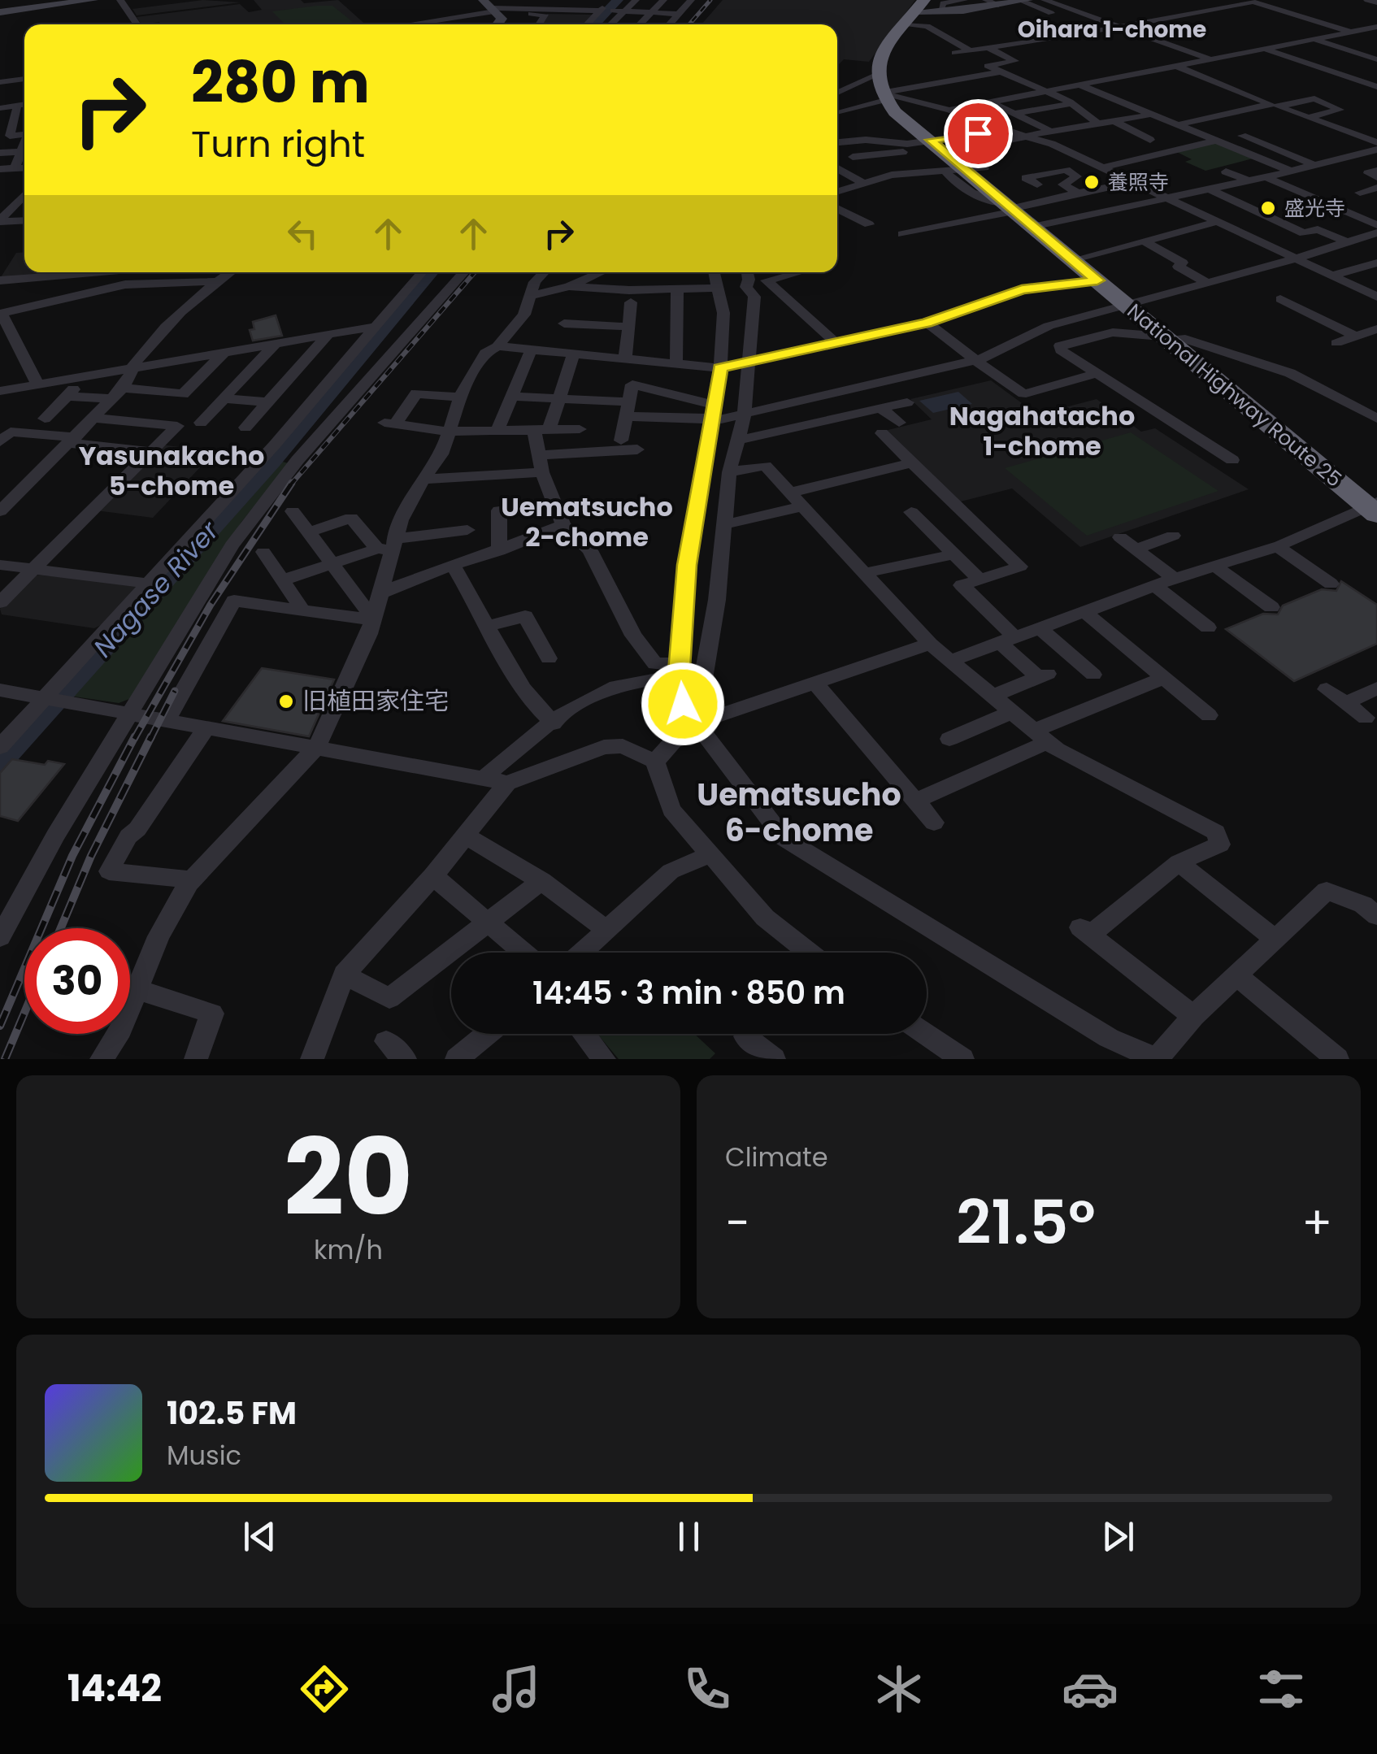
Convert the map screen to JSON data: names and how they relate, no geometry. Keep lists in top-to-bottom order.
{
  "streets": {
    "highway": ["National Highway Route 25"]
  },
  "districts": [
    "Oihara 1-chome",
    "Nagahatacho 1-chome",
    "Yasunakacho 5-chome",
    "Uematsucho 2-chome",
    "Uematsucho 6-chome"
  ],
  "water": ["Nagase River"],
  "places": ["養照寺", "盛光寺", "旧植田家住宅"],
  "page": {
    "turn": ["280 m", "Turn right"],
    "limit": "30",
    "trip": "14:45 · 3 min · 850 m",
    "tile": [
      ["20", "km/h"],
      "Climate"
    ],
    "heat": ["−", "21.5°", "+"],
    "song": ["102.5 FM", "Music"],
    "tabs": "14:42"
  }
}
